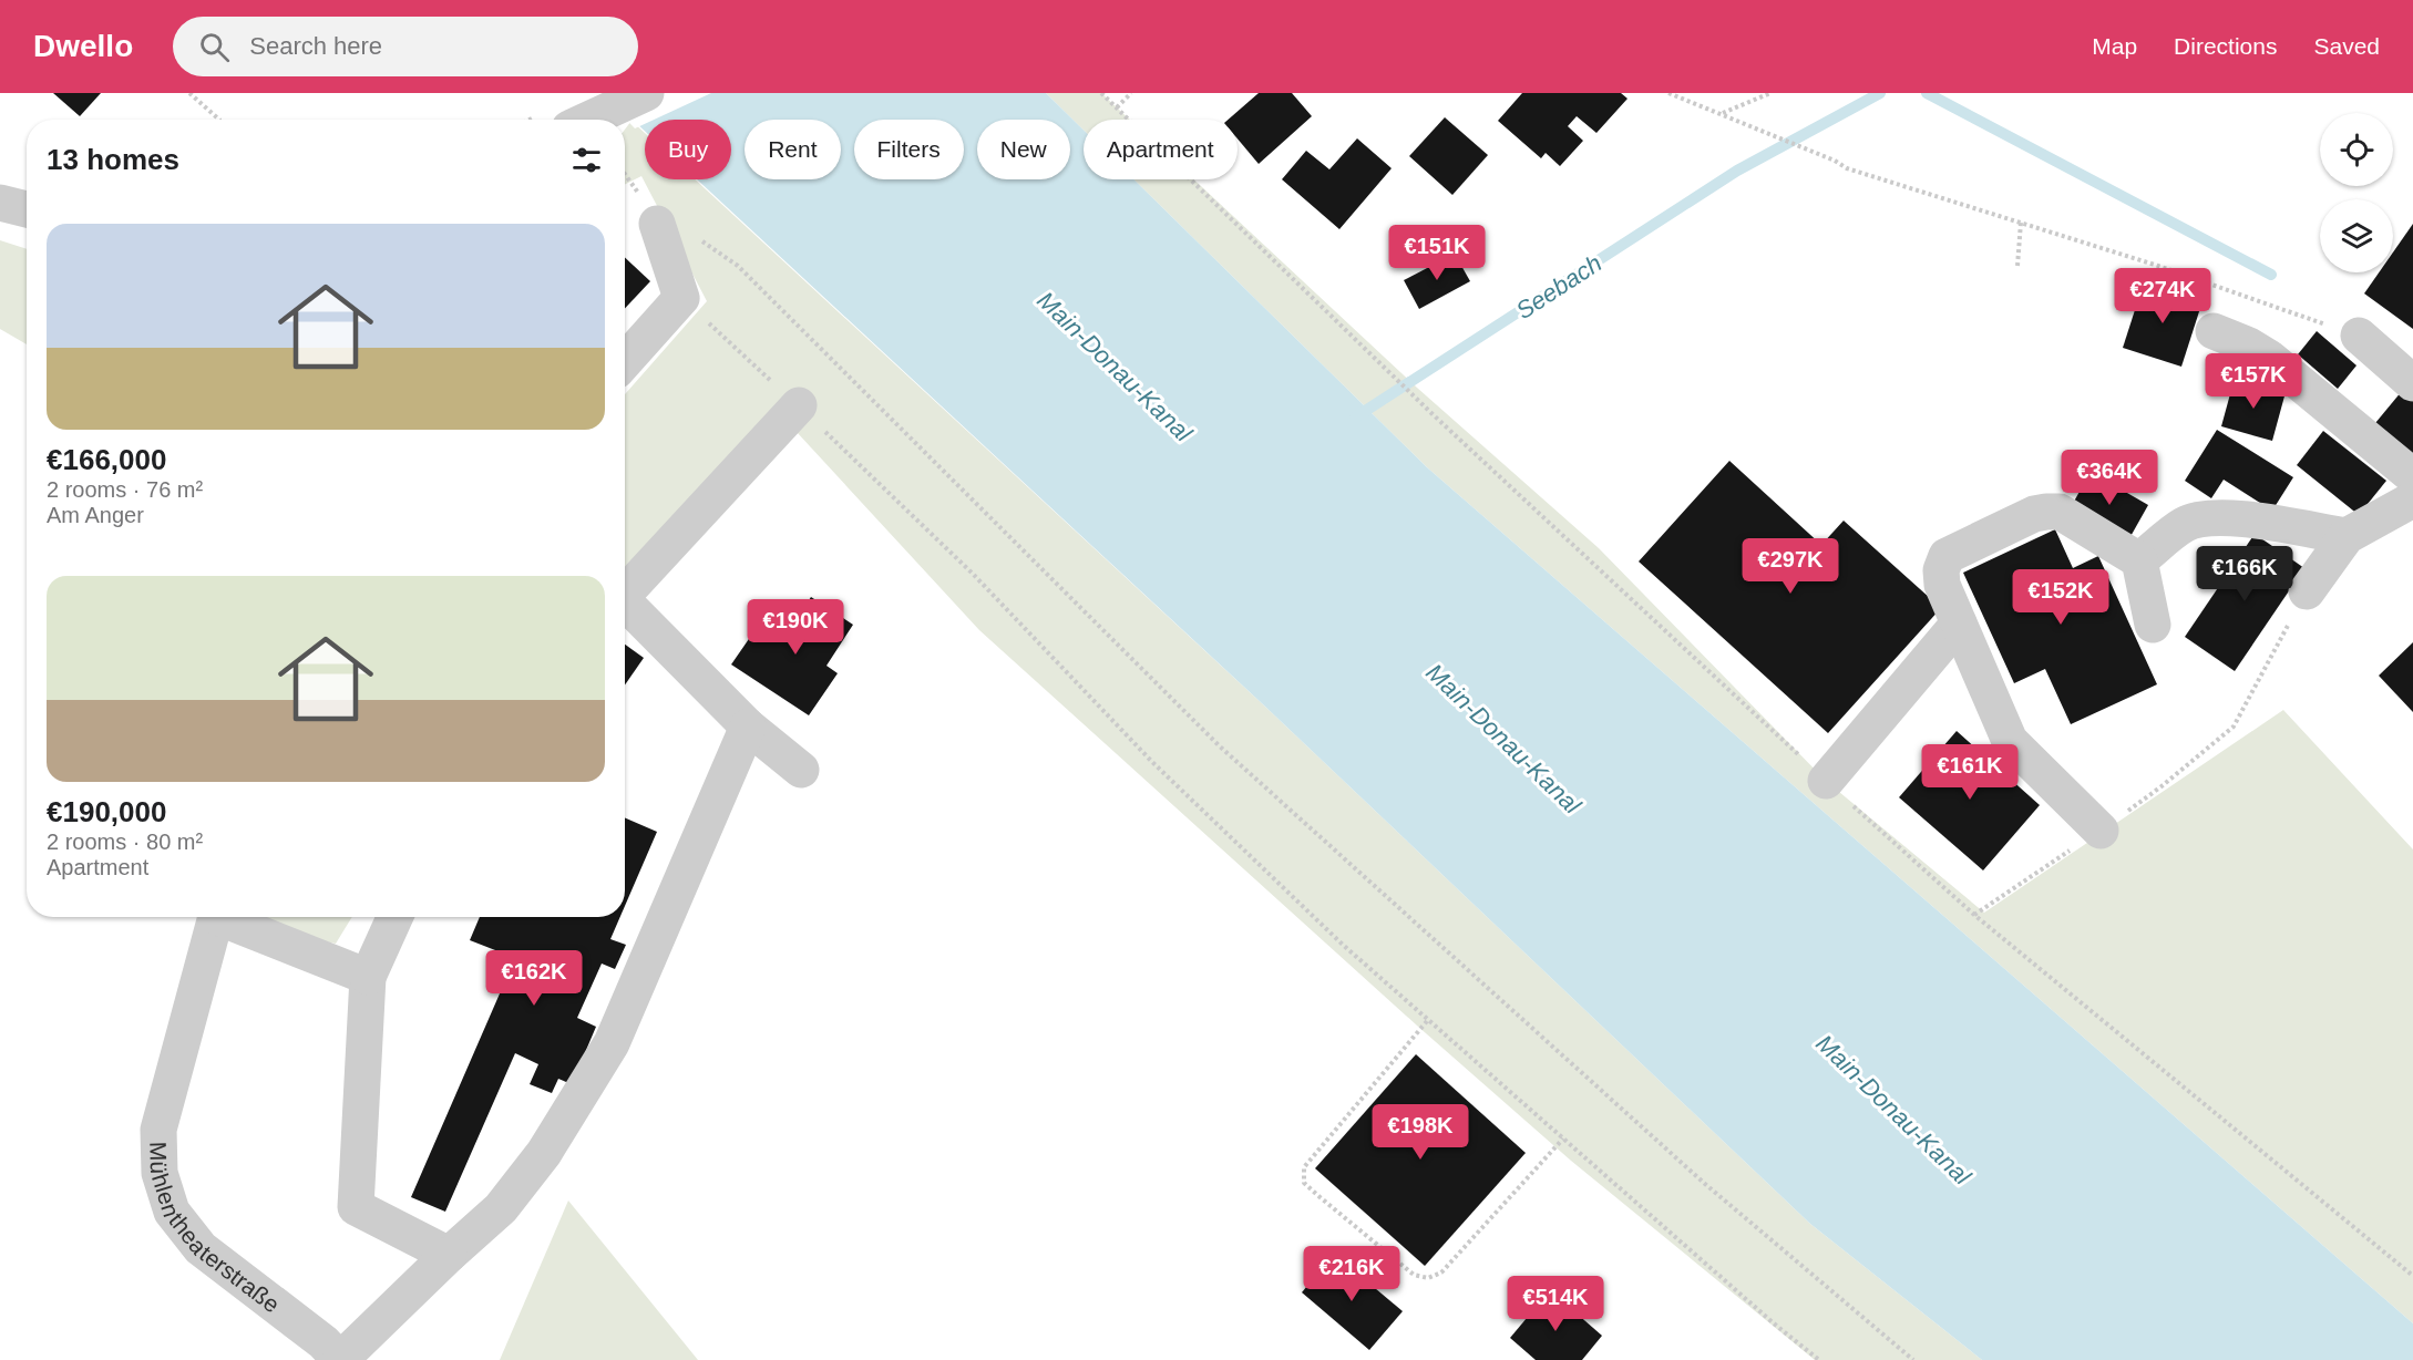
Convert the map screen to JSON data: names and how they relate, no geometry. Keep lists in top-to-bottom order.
{
  "streets": {
    "street": ["Mühlentheaterstraße"]
  },
  "water": ["Seebach", "Main-Donau-Kanal"],
  "page": {
    "header": "Dwello",
    "search": "Search here",
    "nav": ["Map", "Directions", "Saved"],
    "chip": [
      "Buy",
      "Rent",
      "Filters",
      "New",
      "Apartment"
    ],
    "heading": "13 homes",
    "list": [
      {
        "name": "€166,000",
        "note": "2 rooms · 76 m² · Am Anger"
      },
      {
        "name": "€190,000",
        "note": "2 rooms · 80 m² · Apartment"
      }
    ],
    "price": [
      "€151K",
      "€274K",
      "€157K",
      "€364K",
      "€297K",
      "€166K",
      "€152K",
      "€190K",
      "€161K",
      "€162K",
      "€198K",
      "€216K",
      "€514K"
    ]
  }
}
